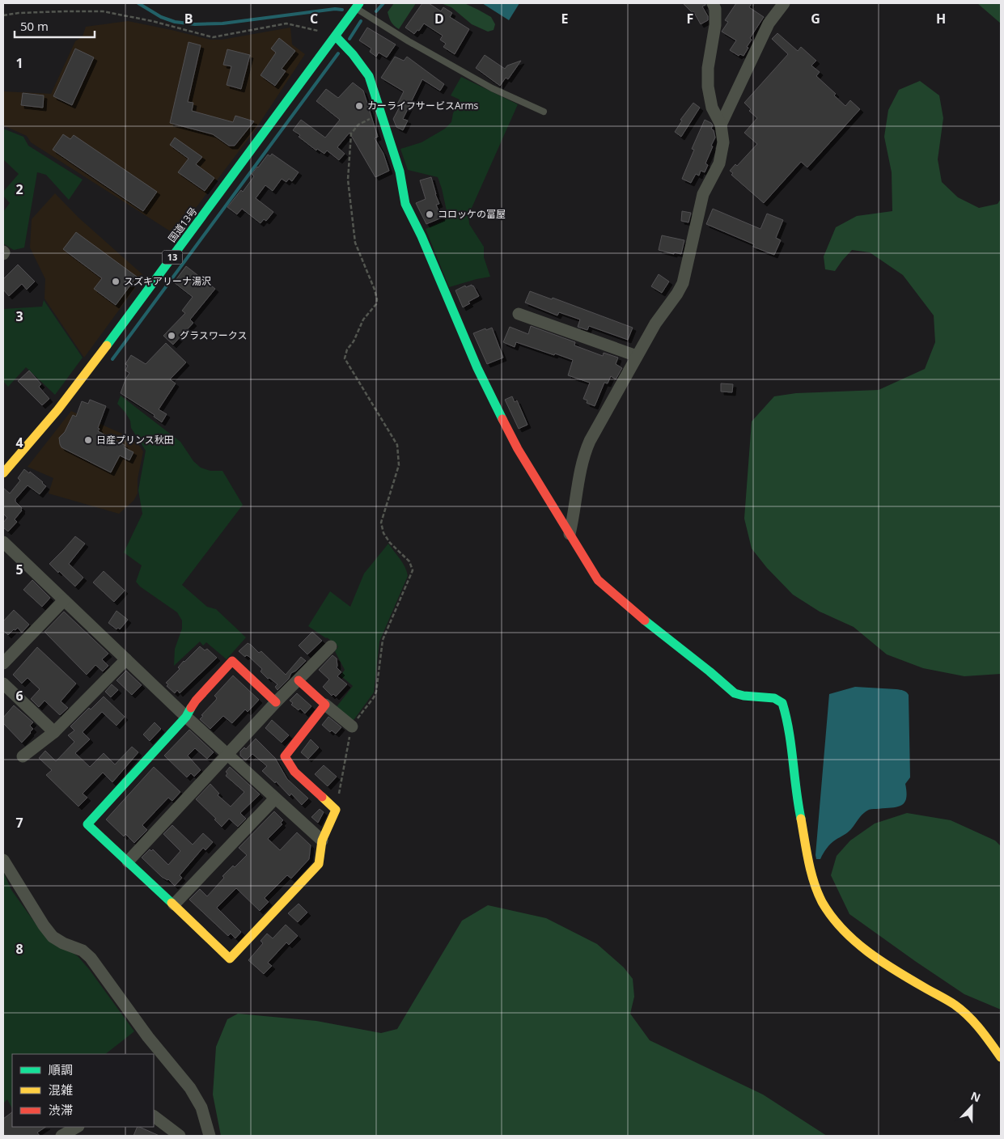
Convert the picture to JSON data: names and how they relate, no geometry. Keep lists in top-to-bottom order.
{
  "streets": {
    "main road": ["国道13号", "13"]
  },
  "places": [
    "カーライフサービスArms",
    "コロッケの富屋",
    "スズキアリーナ湯沢",
    "グラスワークス",
    "日産プリンス秋田"
  ],
  "legend": ["順調", "混雑", "渋滞"],
  "scale_bar": "50 m",
  "north": "top",
  "grid": {
    "columns": [
      "B",
      "C",
      "D",
      "E",
      "F",
      "G",
      "H"
    ],
    "rows": [
      "1",
      "2",
      "3",
      "4",
      "5",
      "6",
      "7",
      "8"
    ]
  }
}
